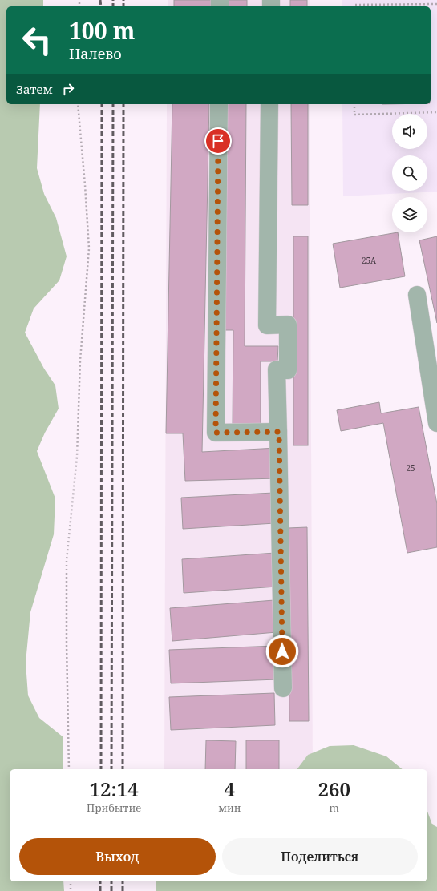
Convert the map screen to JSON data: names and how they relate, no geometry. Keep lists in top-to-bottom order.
{
  "house_numbers": ["25А", "25"],
  "page": {
    "turn": ["100 m", "Налево"],
    "then": "Затем",
    "eta": [
      "12:14",
      "Прибытие",
      "4",
      "мин",
      "260",
      "m"
    ],
    "buttons": ["Выход", "Поделиться"]
  }
}
